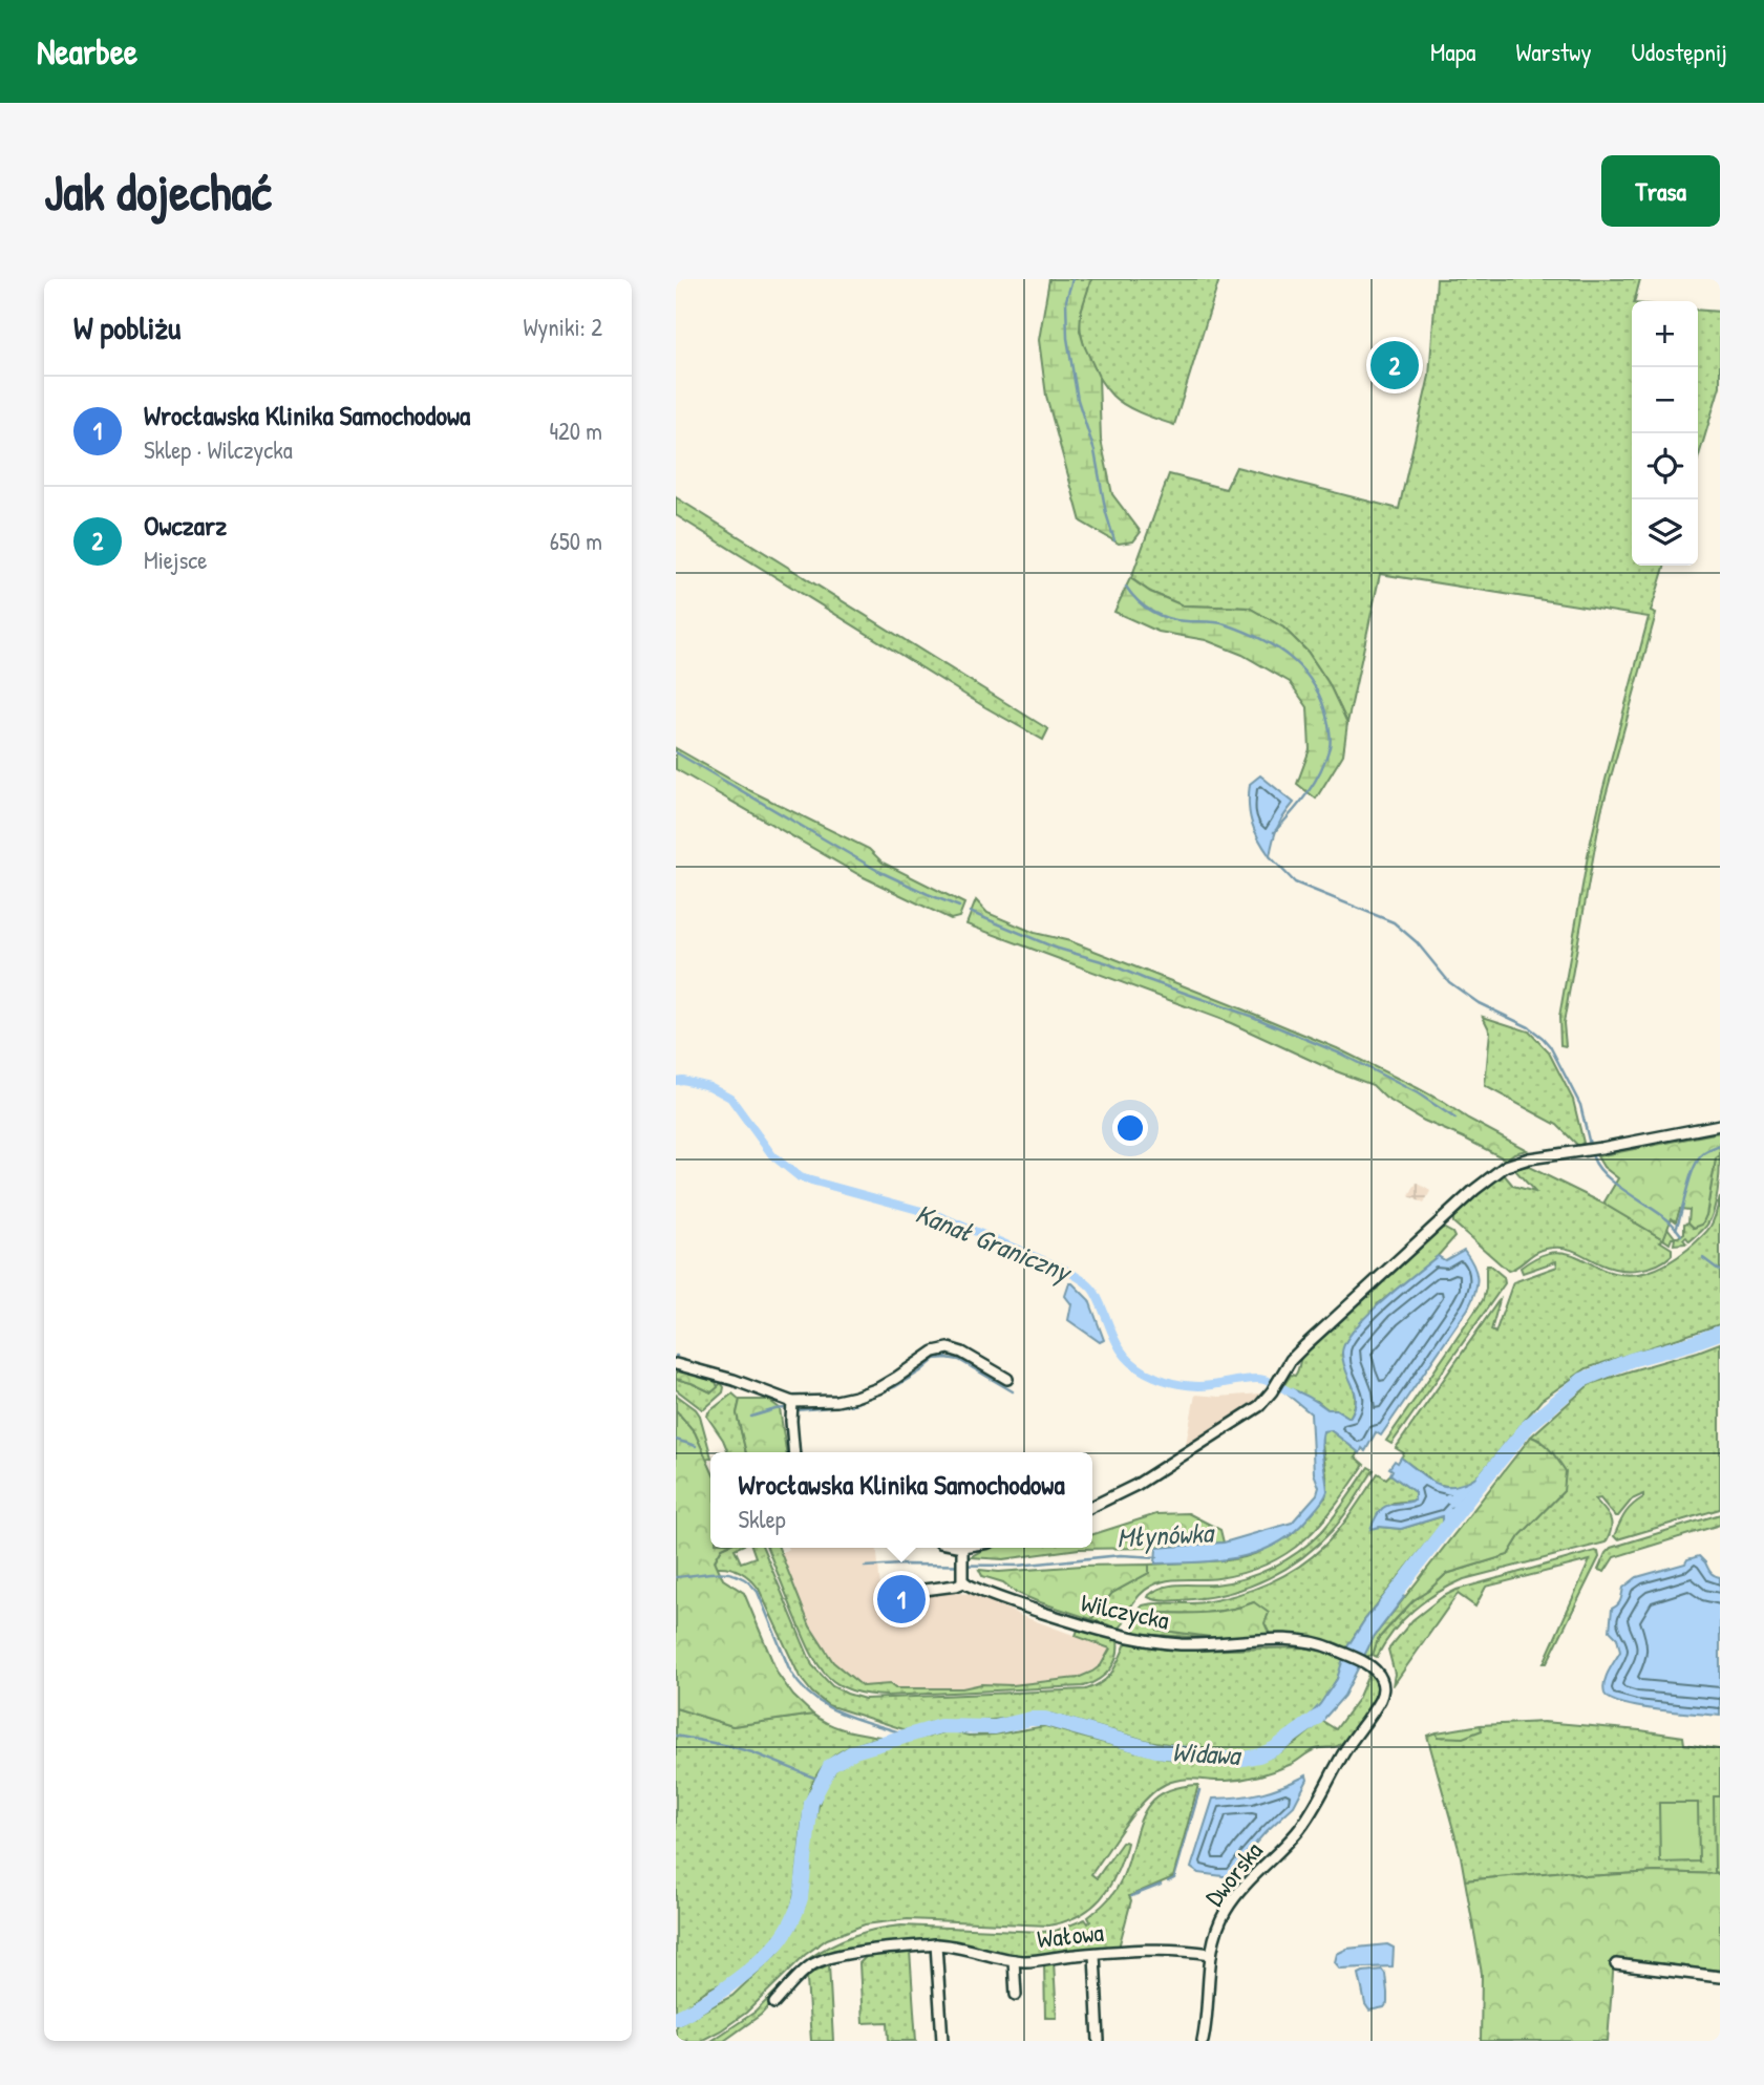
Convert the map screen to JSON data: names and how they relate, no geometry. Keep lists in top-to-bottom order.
{
  "streets": {
    "street": ["Wilczycka", "Dworska", "Wałowa"]
  },
  "crossings": [
    ["Wilczycka", "Dworska"],
    ["Dworska", "Wałowa"]
  ],
  "water": ["Kanał Graniczny", "Młynówka", "Widawa"],
  "page": {
    "header": "Nearbee",
    "nav": ["Mapa", "Warstwy", "Udostępnij"],
    "buttons": "Trasa",
    "title": "Jak dojechać",
    "heading": ["W pobliżu", "Wyniki: 2"],
    "map_buttons": ["+", "−"],
    "pins": ["2", "1"],
    "list": [
      {
        "mark": "1",
        "name": "Wrocławska Klinika Samochodowa",
        "note": "Sklep · Wilczycka",
        "value": "420 m"
      },
      {
        "mark": "2",
        "name": "Owczarz",
        "note": "Miejsce",
        "value": "650 m"
      }
    ],
    "popup": ["Wrocławska Klinika Samochodowa", "Sklep"]
  }
}
